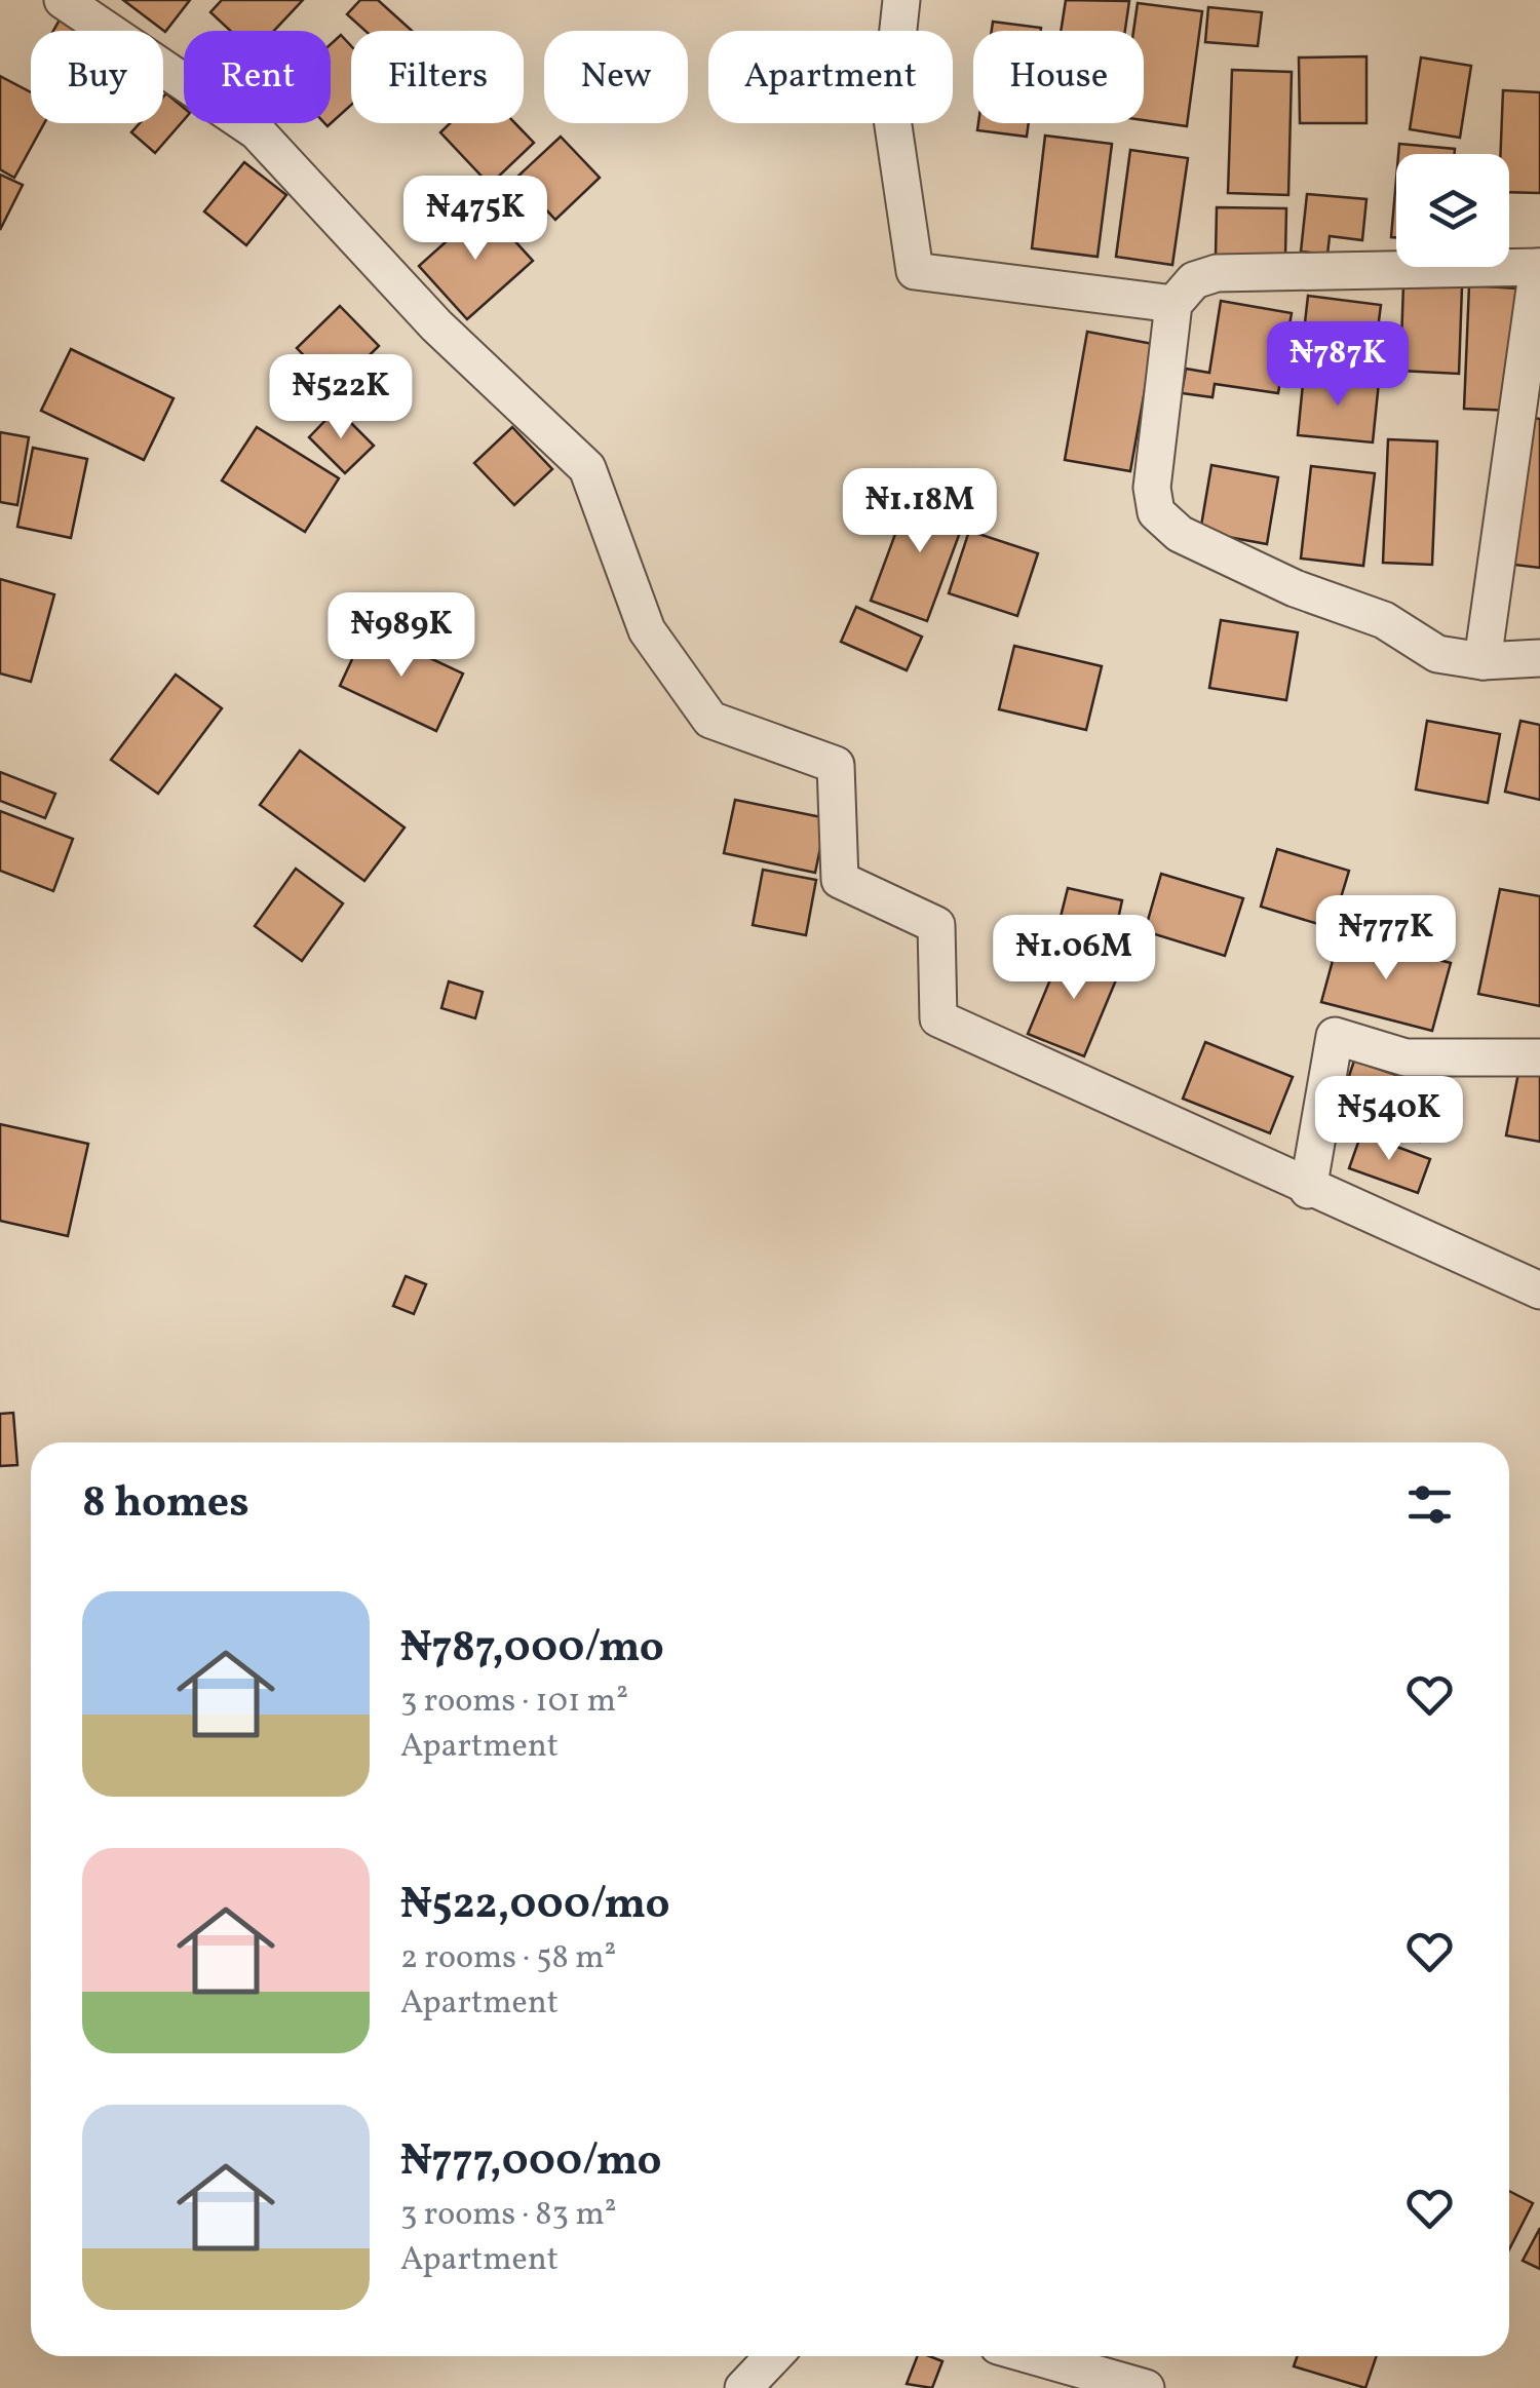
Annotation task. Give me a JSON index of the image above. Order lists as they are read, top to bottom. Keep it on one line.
{"page":{"chip":["Buy","Rent","Filters","New","Apartment","House"],"price":["₦475K","₦787K","₦522K","₦1.18M","₦989K","₦777K","₦1.06M","₦540K"],"heading":"8 homes","list":[{"name":"₦787,000/mo","note":"3 rooms · 101 m² · Apartment"},{"name":"₦522,000/mo","note":"2 rooms · 58 m² · Apartment"},{"name":"₦777,000/mo","note":"3 rooms · 83 m² · Apartment"}]}}
